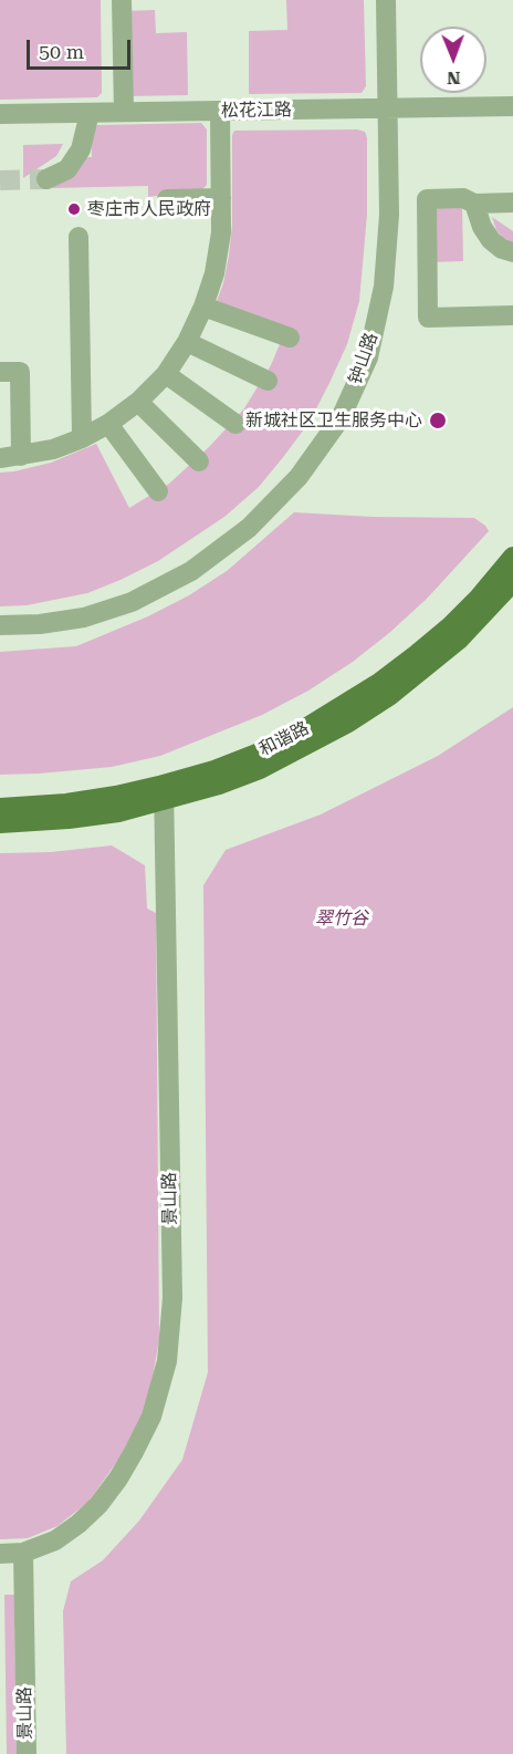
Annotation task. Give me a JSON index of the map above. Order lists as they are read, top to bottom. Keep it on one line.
{"streets":{"main road":["和谐路"],"street":["松花江路","钟山路","景山路"]},"crossings":[["松花江路","钟山路"],["和谐路","景山路"]],"parks":["翠竹谷"],"places":["枣庄市人民政府","新城社区卫生服务中心"],"scale_bar":"50 m","north":"bottom"}
